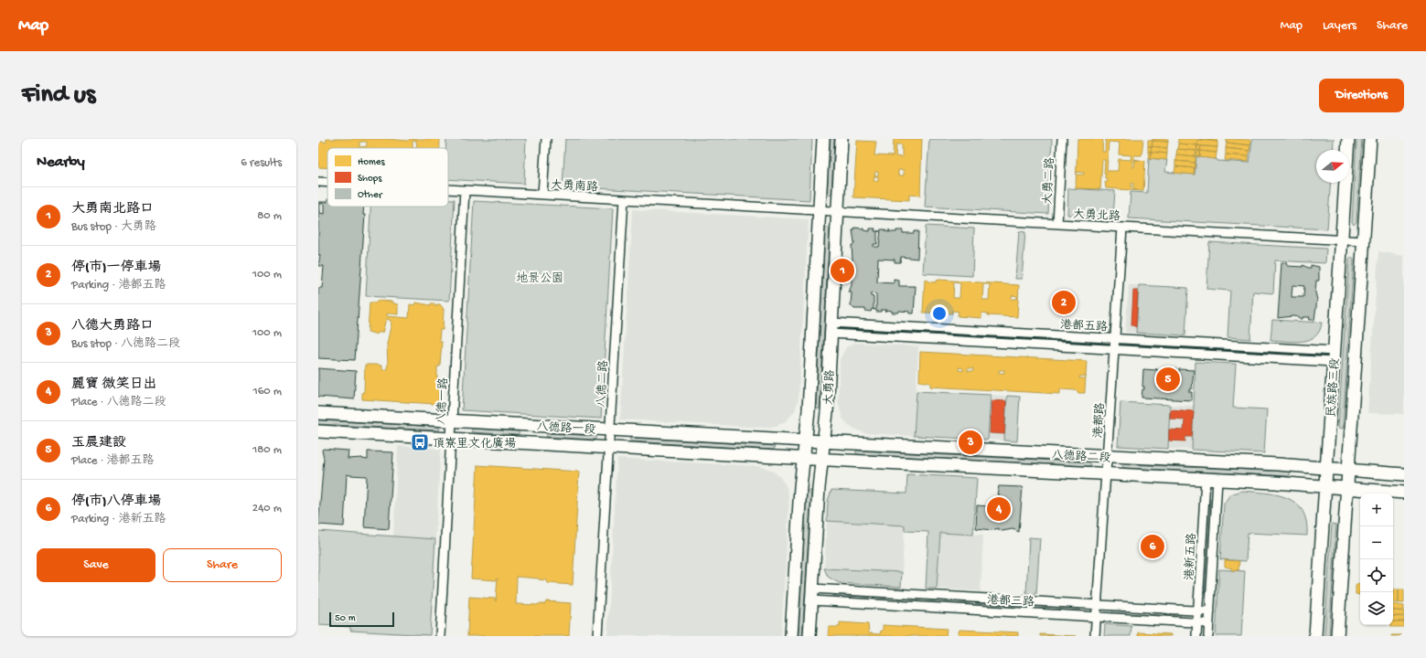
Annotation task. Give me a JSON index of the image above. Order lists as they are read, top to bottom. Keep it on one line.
{"streets":{"street":["大勇二路","大勇南路","大勇北路","港都五路","八德二路","大勇路","民族路三段","八德一路","港都路","八德路一段","八德路二段","港新五路","港都三路"]},"crossings":[["大勇二路","大勇北路"],["大勇南路","大勇北路"],["大勇南路","八德二路"],["大勇南路","大勇路"],["大勇南路","八德一路"],["大勇北路","大勇路"],["大勇北路","民族路三段"],["大勇北路","港都路"],["港都五路","大勇路"],["港都五路","民族路三段"],["港都五路","港都路"],["八德二路","八德路一段"],["大勇路","八德路一段"],["大勇路","八德路二段"],["大勇路","港都三路"],["民族路三段","八德路二段"],["八德一路","八德路一段"],["港都路","八德路二段"],["港都路","港都三路"],["八德路一段","八德路二段"],["八德路二段","港新五路"],["港新五路","港都三路"]],"parks":["地景公園"],"places":{"bus stop":["頂寮里文化廣場"]},"legend":["Homes","Shops","Other"],"scale_bar":"50 m","north":"right","page":{"header":"Map","nav":["Map","Layers","Share"],"buttons":["Directions",["Save","Share"]],"title":"Find us","heading":["Nearby","6 results"],"list":[{"mark":"1","name":"大勇南北路口","note":"Bus stop · 大勇路","value":"80 m"},{"mark":"2","name":"停(市)一停車場","note":"Parking · 港都五路","value":"100 m"},{"mark":"3","name":"八德大勇路口","note":"Bus stop · 八德路二段","value":"100 m"},{"mark":"4","name":"麗寶 微笑日出","note":"Place · 八德路二段","value":"160 m"},{"mark":"5","name":"玉晨建設","note":"Place · 港都五路","value":"180 m"},{"mark":"6","name":"停(市)八停車場","note":"Parking · 港新五路","value":"240 m"}],"pins":["1","2","5","3","4","6"],"map_buttons":["+","−"],"scale":"50 m"}}
